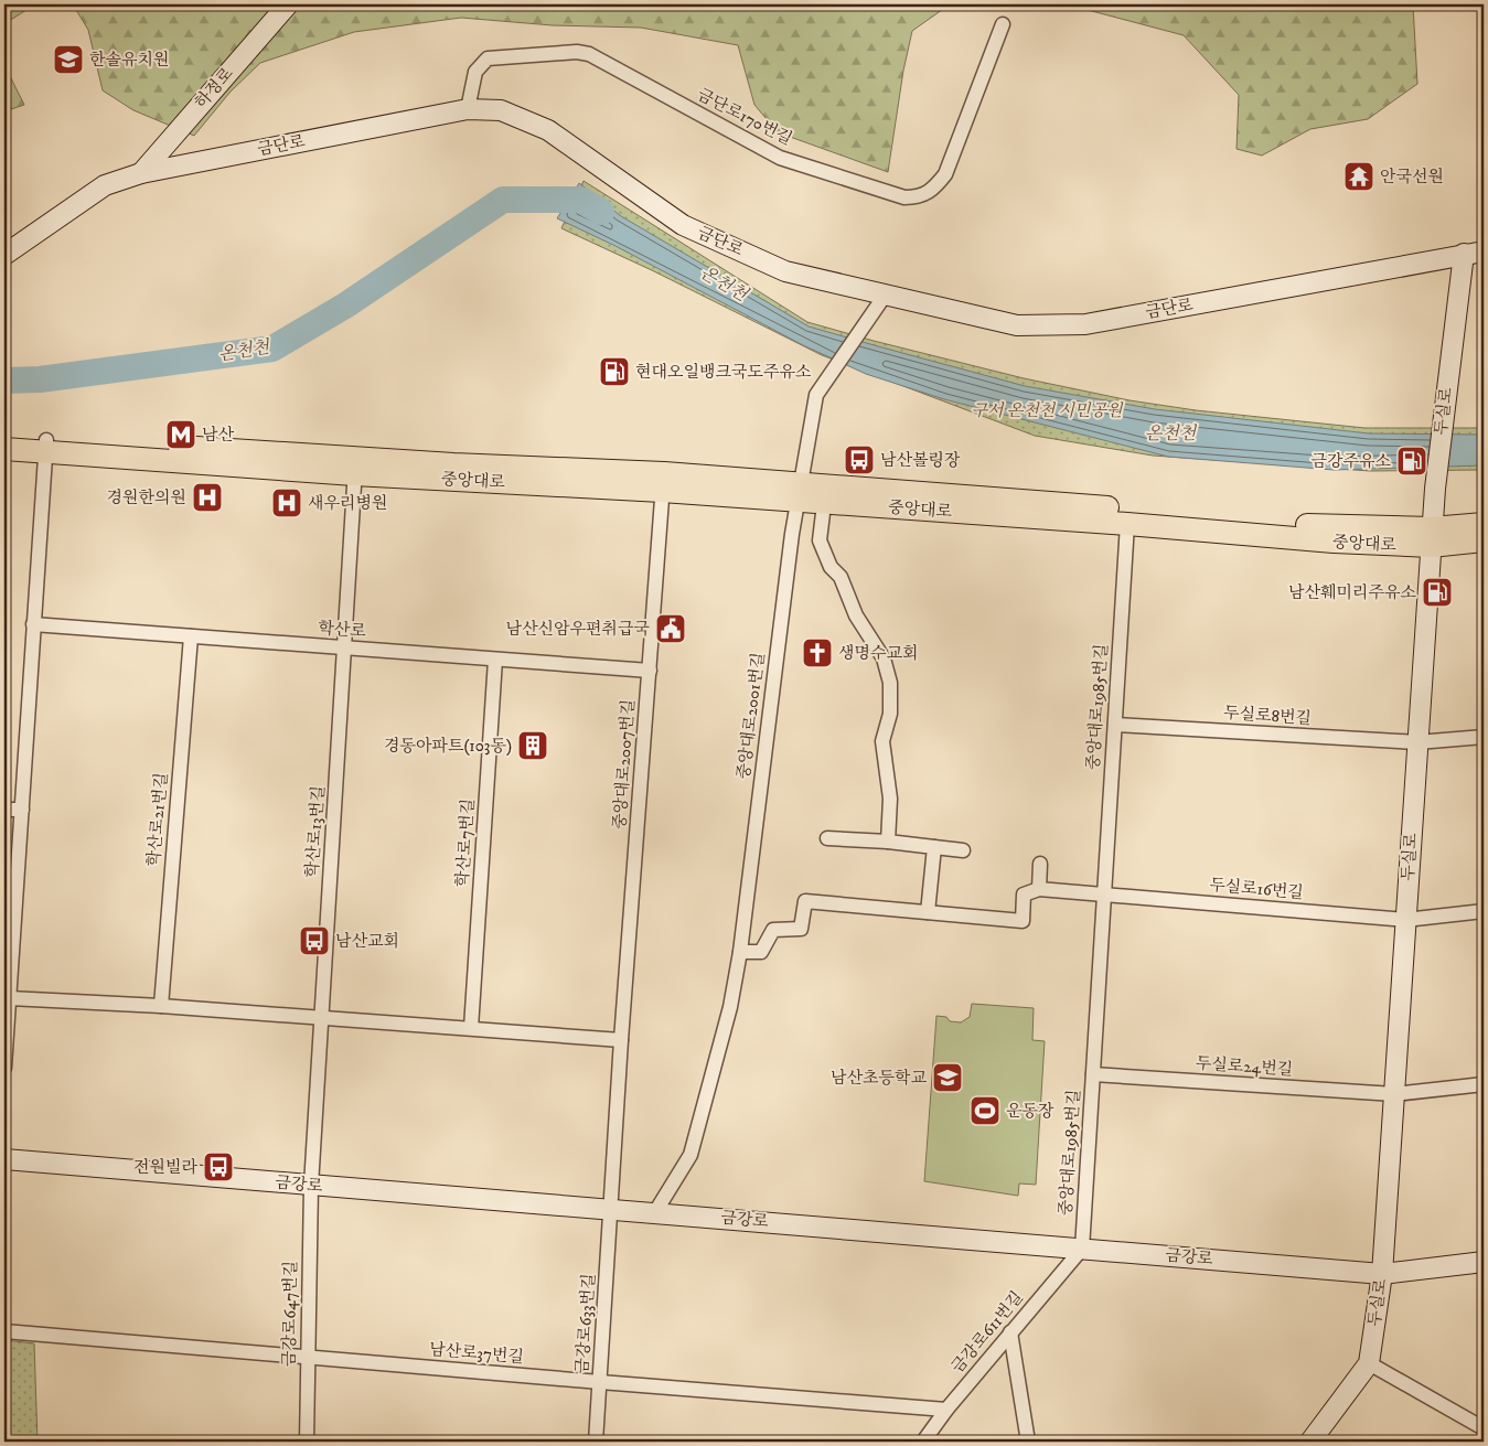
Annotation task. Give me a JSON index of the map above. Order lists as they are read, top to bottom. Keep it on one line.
{"streets":{"main road":["중앙대로"],"street":["하정로","금단로170번길","금단로","두실로","학산로","중앙대로1985번길","중앙대로2001번길","두실로8번길","중앙대로2007번길","학산로21번길","학산로13번길","학산로7번길","두실로16번길","두실로24번길","금강로","금강로647번길","금강로633번길","금강로611번길","남산로37번길"]},"crossings":[["하정로","금단로"],["금단로170번길","금단로"],["금단로","두실로"],["두실로","중앙대로"],["두실로","두실로8번길"],["두실로","두실로16번길"],["두실로","두실로24번길"],["두실로","금강로"],["중앙대로","중앙대로1985번길"],["중앙대로","중앙대로2001번길"],["중앙대로","중앙대로2007번길"],["학산로","중앙대로2007번길"],["학산로","학산로21번길"],["학산로","학산로13번길"],["학산로","학산로7번길"],["중앙대로1985번길","두실로8번길"],["중앙대로1985번길","두실로16번길"],["중앙대로1985번길","두실로24번길"],["중앙대로1985번길","금강로"],["중앙대로1985번길","금강로611번길"],["중앙대로2001번길","금강로"],["중앙대로2007번길","금강로"],["중앙대로2007번길","금강로633번길"],["학산로13번길","금강로"],["학산로13번길","금강로647번길"],["금강로","금강로647번길"],["금강로","금강로633번길"],["금강로","금강로611번길"],["금강로647번길","남산로37번길"],["금강로633번길","남산로37번길"],["금강로611번길","남산로37번길"]],"water":["온천천"],"parks":["구서 온천천 시민공원"],"places":{"school or university":["한솔유치원","남산초등학교"],"temple":["안국선원"],"fuel station":["현대오일뱅크국도주유소","금강주유소","남산훼미리주유소"],"metro station":["남산"],"bus stop":["남산볼링장","남산교회","전원빌라"],"hospital":["경원한의원","새우리병원"],"public building":["남산신암우편취급국"],"church":["생명수교회"],"building":["경동아파트(103동)"],"sports":["운동장"]}}
